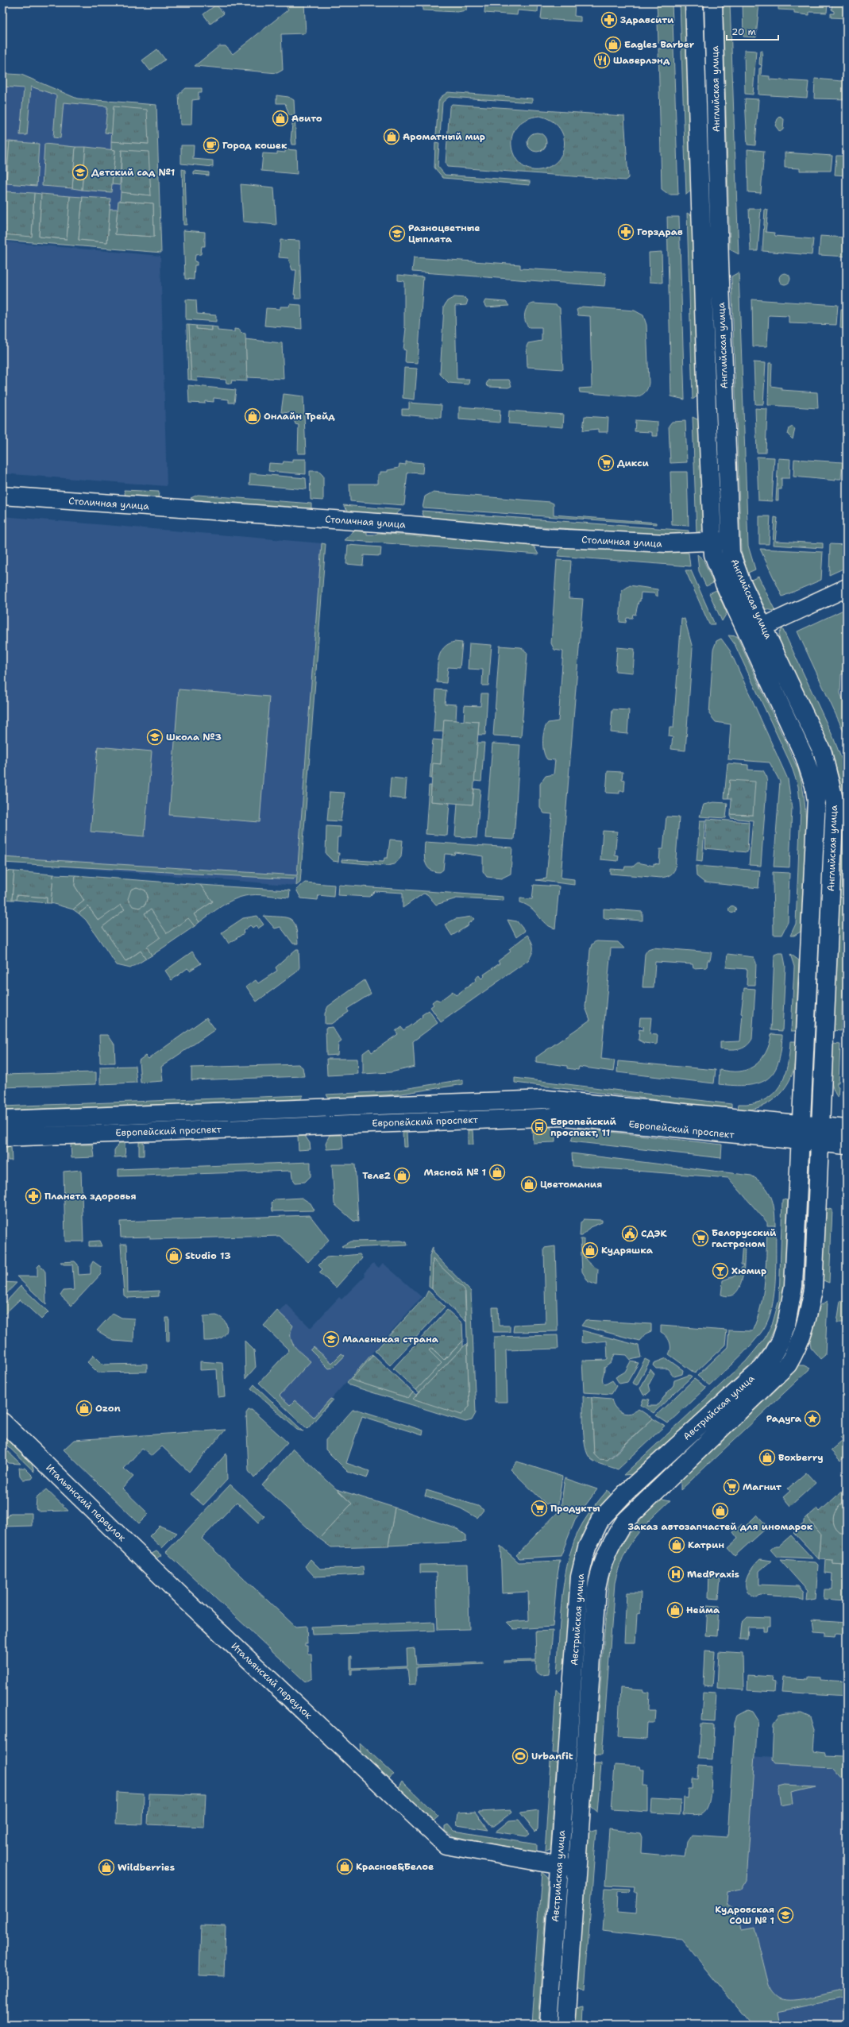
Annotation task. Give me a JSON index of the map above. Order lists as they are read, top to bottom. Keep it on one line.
{"streets":{"street":["Английская улица","Столичная улица","Европейский проспект","Австрийская улица","Итальянский переулок"]},"crossings":[["Английская улица","Столичная улица"],["Английская улица","Европейский проспект"],["Английская улица","Австрийская улица"],["Европейский проспект","Австрийская улица"],["Австрийская улица","Итальянский переулок"]],"places":{"pharmacy":["Здравсити","Горздрав","Планета здоровья"],"shop":["Eagles Barber","Авито","Ароматный мир","Онлайн Трейд","Мясной № 1","Теле2","Цветомания","Кудряшка","Studio 13","Ozon","Boxberry","Заказ автозапчастей для иномарок","Катрин","Нейма","Красное&Белое","Wildberries"],"restaurant":["Шаверлэнд"],"cafe":["Город кошек"],"school or university":["Детский сад №1","Разноцветные Цыплята","Школа №3","Маленькая страна","Кудровская СОШ № 1"],"supermarket":["Дикси","Белорусский гастроном","Магнит","Продукты"],"bus stop":["Европейский проспект, 11"],"public building":["СДЭК"],"bar":["Хюмир"],"place":["Радуга"],"hospital":["MedPraxis"],"sports":["Urbanfit"]},"scale_bar":"20 m"}
